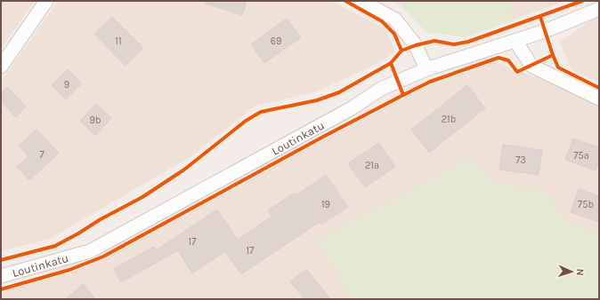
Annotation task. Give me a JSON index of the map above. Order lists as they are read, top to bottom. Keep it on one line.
{"streets":{"street":["Loutinkatu"]},"house_numbers":["11","69","9","21b","9b","7","75a","73","21a","19","75b","17","17"],"north":"right"}
